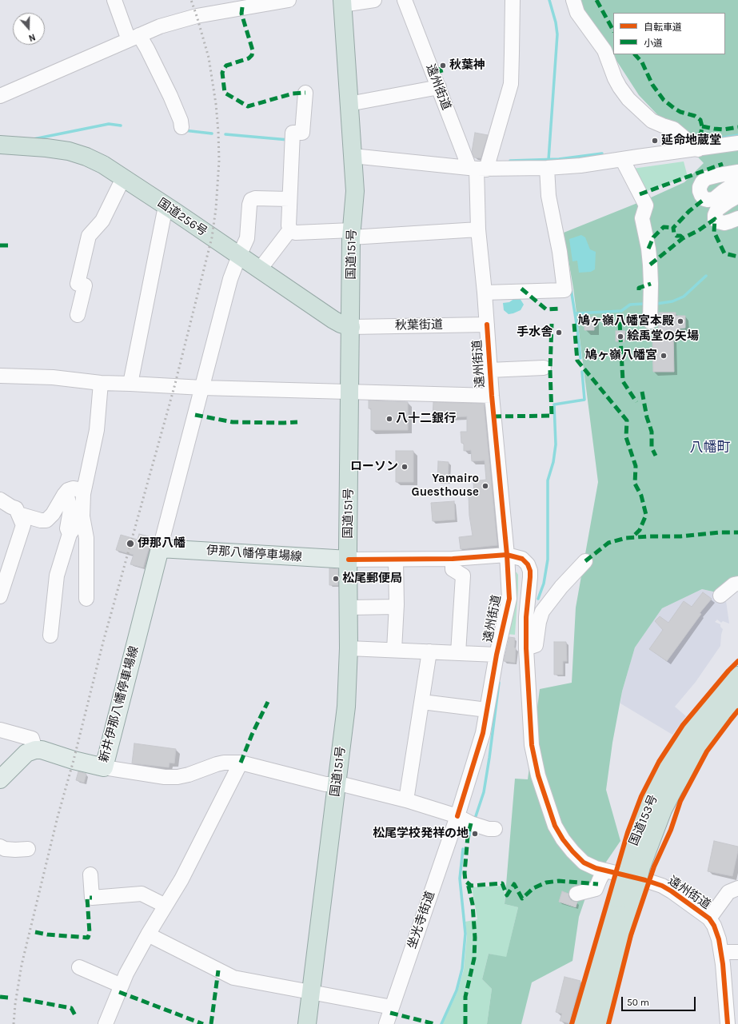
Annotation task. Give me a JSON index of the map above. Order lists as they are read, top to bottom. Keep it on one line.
{"streets":{"highway":["国道256号","国道151号","国道153号"],"main road":["伊那八幡停車場線","新井伊那八幡停車場線"],"street":["遠州街道","秋葉街道","坐光寺街道"]},"crossings":[["遠州街道","国道151号"],["遠州街道","秋葉街道"],["遠州街道","伊那八幡停車場線"],["遠州街道","坐光寺街道"],["国道256号","国道151号"],["国道256号","秋葉街道"],["国道151号","秋葉街道"],["国道151号","伊那八幡停車場線"],["伊那八幡停車場線","新井伊那八幡停車場線"]],"districts":["八幡町"],"places":["秋葉神","延命地蔵堂","鳩ヶ嶺八幡宮本殿","手水舎","絵禹堂の矢場","鳩ヶ嶺八幡宮","八十二銀行","ローソン","Yamairo Guesthouse","伊那八幡","松尾郵便局","松尾学校発祥の地"],"legend":["自転車道","小道"],"scale_bar":"50 m","north":"bottom"}
